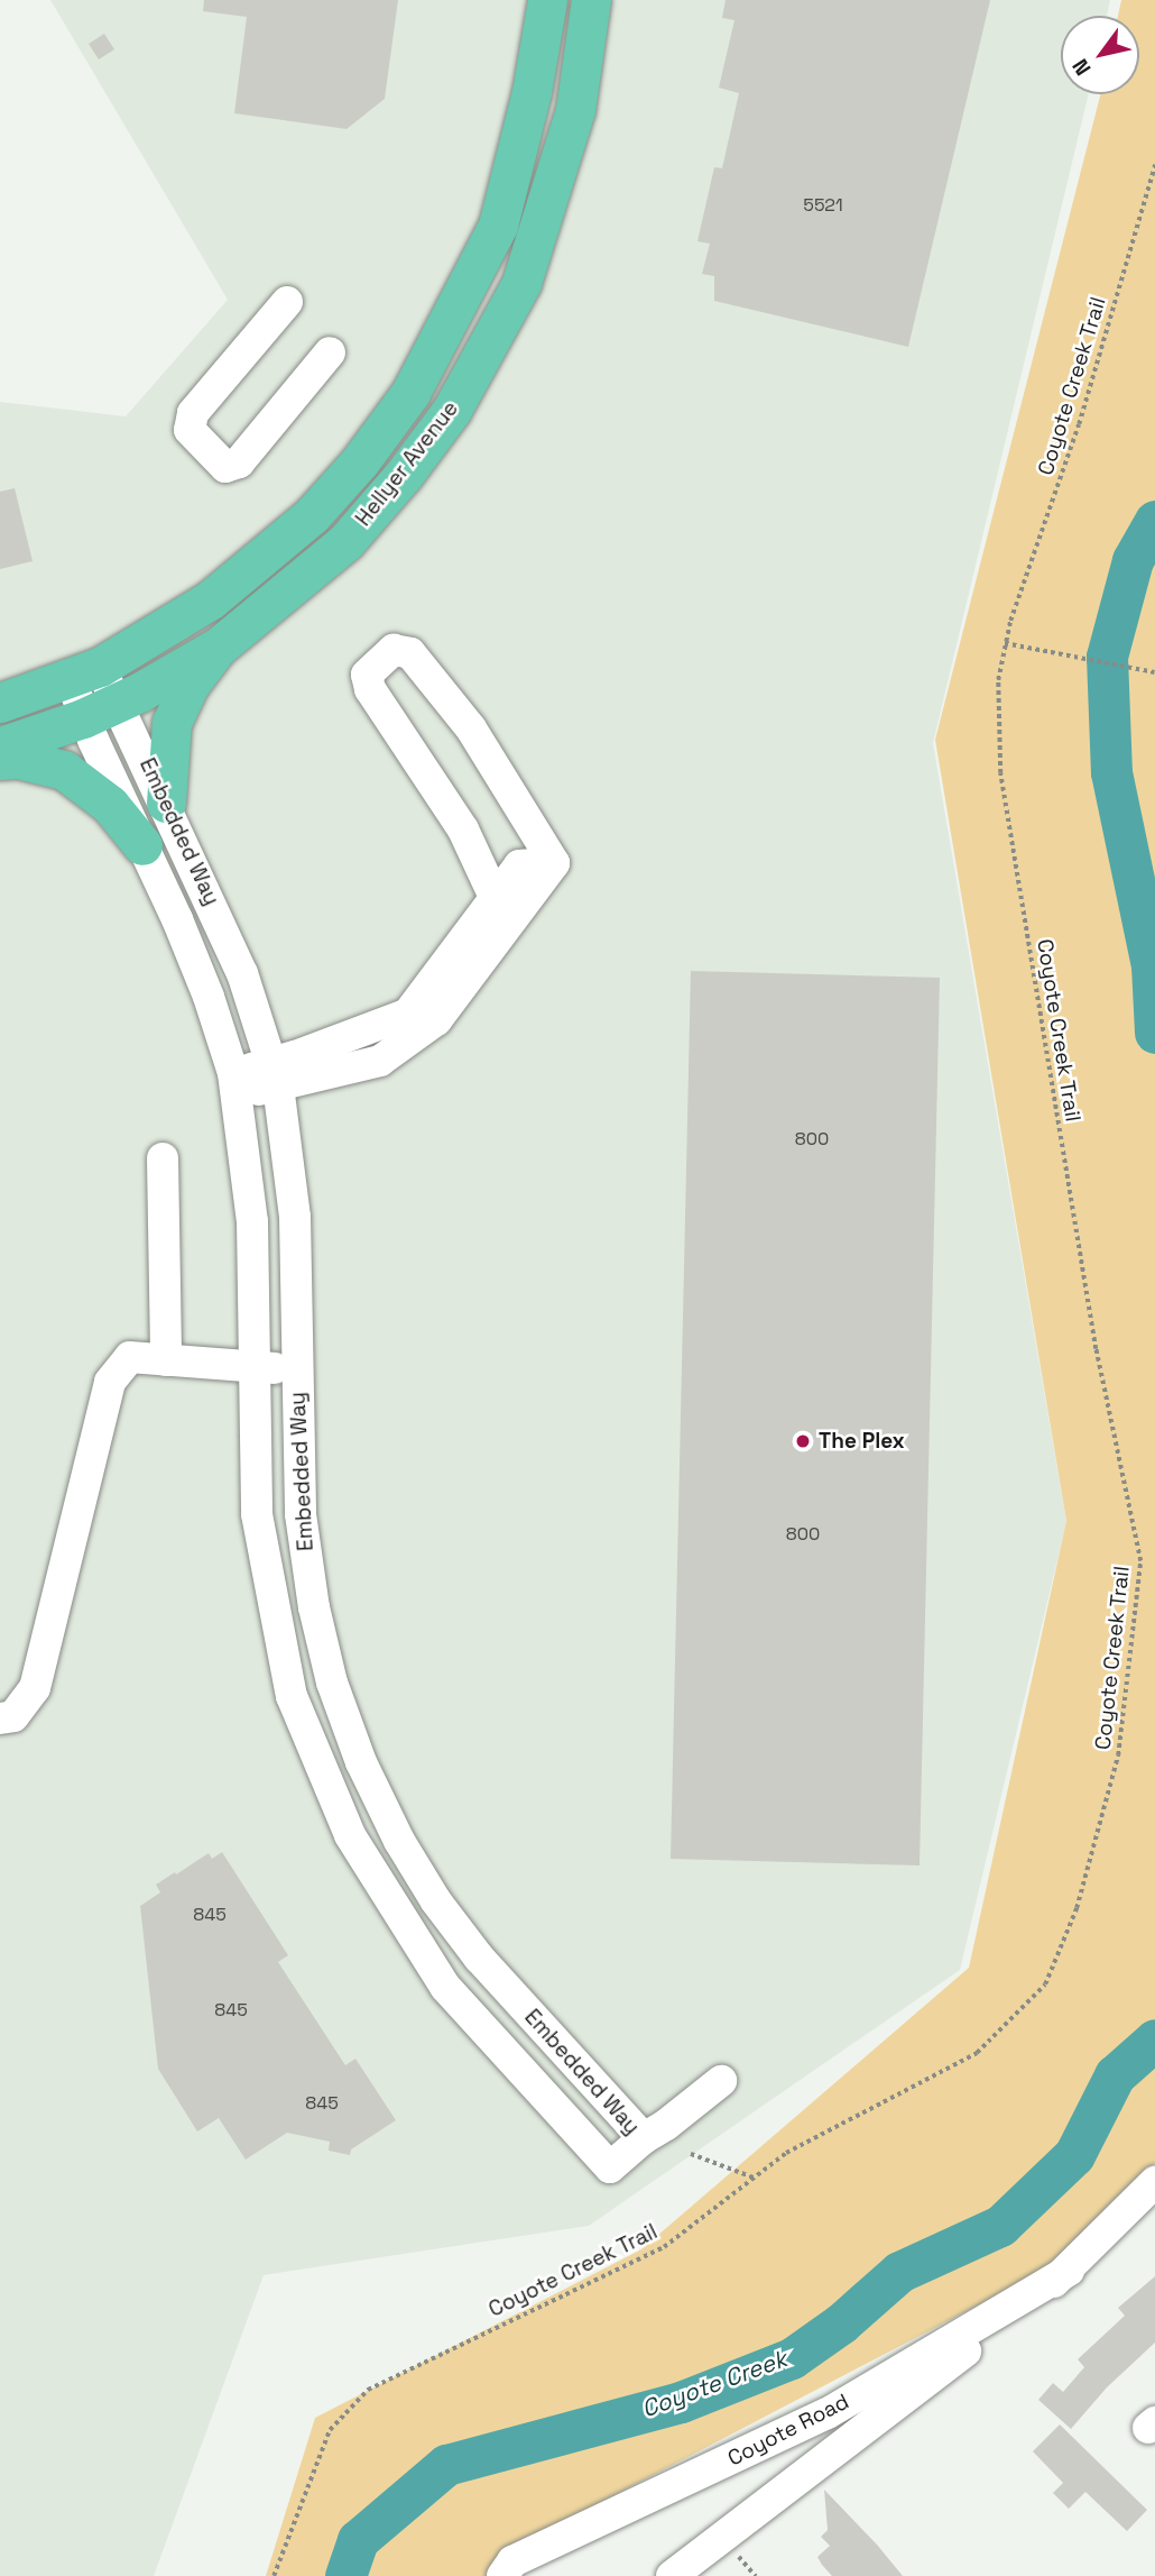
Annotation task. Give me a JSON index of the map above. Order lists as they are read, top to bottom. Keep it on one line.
{"streets":{"main road":["Hellyer Avenue"],"street":["Embedded Way","Coyote Road"],"path":["Coyote Creek Trail"]},"crossings":[["Hellyer Avenue","Embedded Way"]],"water":["Coyote Creek"],"places":["The Plex"],"house_numbers":["5521","800","800","845","845","845"],"north":"bottom left"}
